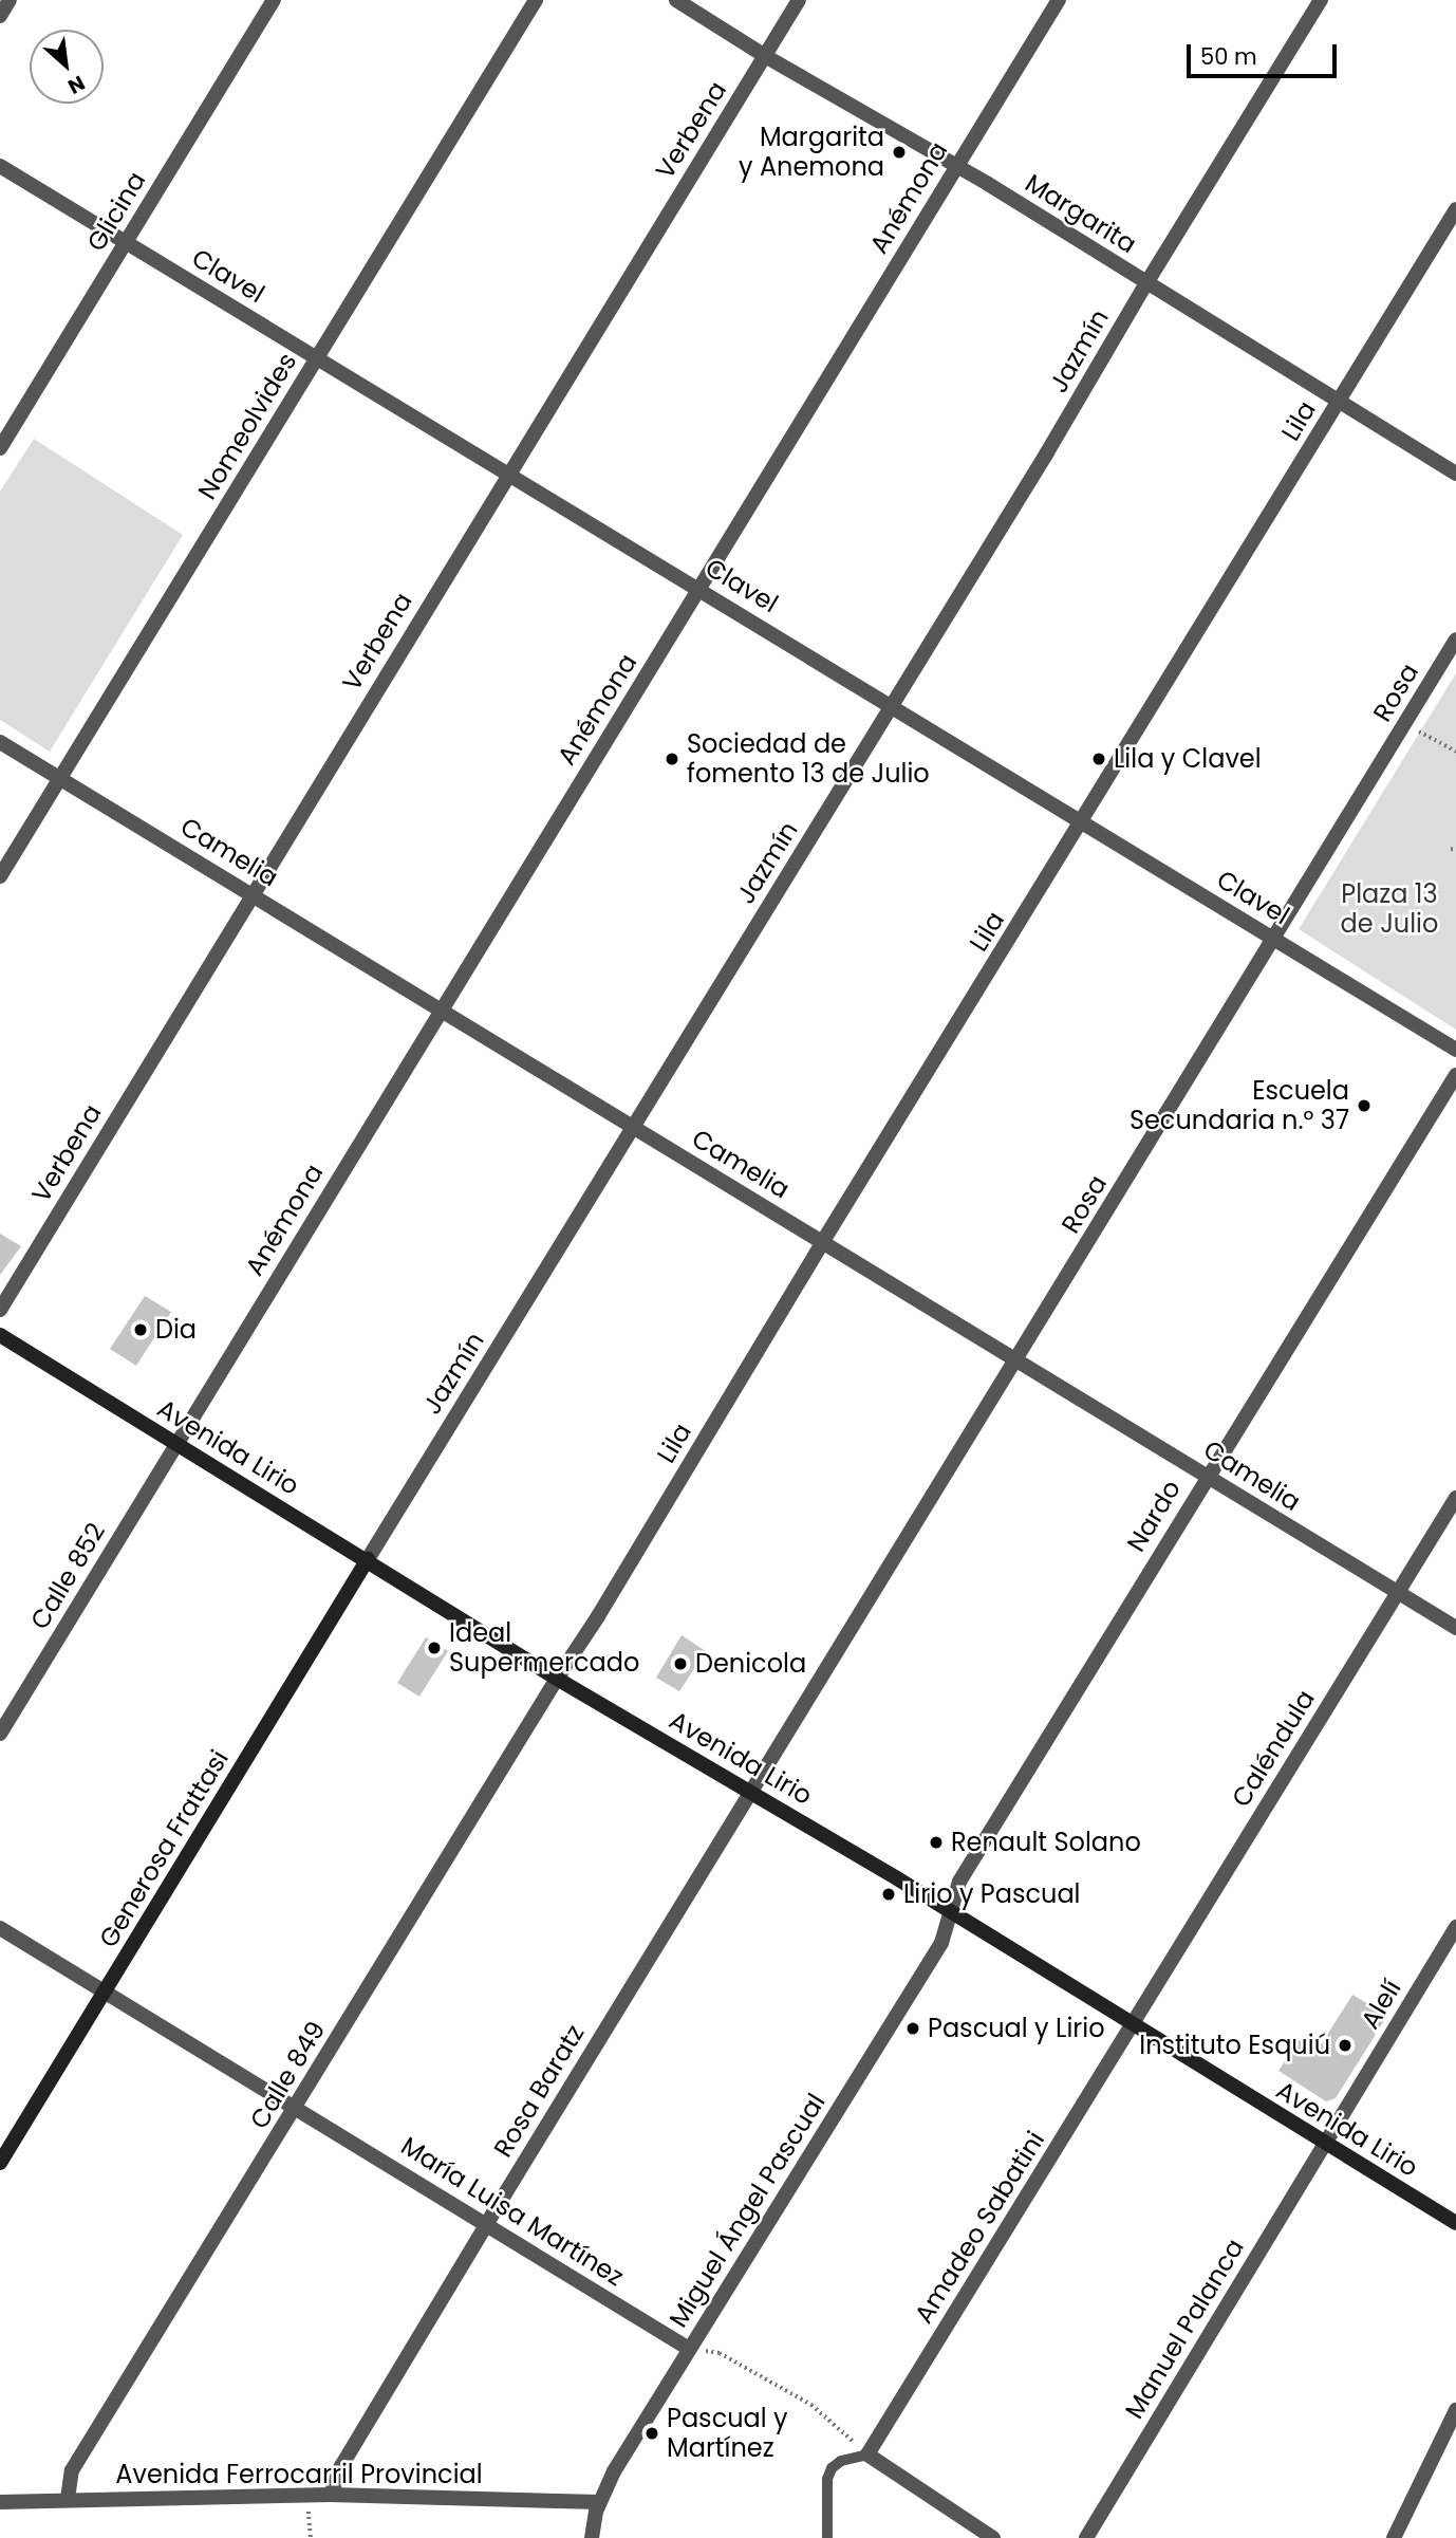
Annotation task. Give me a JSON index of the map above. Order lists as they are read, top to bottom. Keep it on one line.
{"streets":{"main road":["Avenida Lirio","Generosa Frattasi"],"street":["Verbena","Anémona","Glicina","Margarita","Clavel","Jazmín","Lila","Nomeolvides","Rosa","Camelia","Nardo","Calle 852","Caléndula","Alelí","Calle 849","Rosa Baratz","Miguel Ángel Pascual","María Luisa Martínez","Amadeo Sabatini","Manuel Palanca","Avenida Ferrocarril Provincial"]},"crossings":[["Verbena","Margarita"],["Verbena","Clavel"],["Verbena","Camelia"],["Anémona","Margarita"],["Anémona","Clavel"],["Anémona","Camelia"],["Anémona","Avenida Lirio"],["Anémona","Calle 852"],["Glicina","Clavel"],["Margarita","Jazmín"],["Margarita","Lila"],["Clavel","Jazmín"],["Clavel","Lila"],["Clavel","Nomeolvides"],["Clavel","Rosa"],["Jazmín","Camelia"],["Jazmín","Avenida Lirio"],["Jazmín","Generosa Frattasi"],["Lila","Camelia"],["Lila","Avenida Lirio"],["Lila","Calle 849"],["Nomeolvides","Camelia"],["Rosa","Camelia"],["Rosa","Avenida Lirio"],["Rosa","Rosa Baratz"],["Camelia","Nardo"],["Camelia","Caléndula"],["Avenida Lirio","Nardo"],["Avenida Lirio","Calle 852"],["Avenida Lirio","Caléndula"],["Avenida Lirio","Generosa Frattasi"],["Avenida Lirio","Alelí"],["Avenida Lirio","Calle 849"],["Avenida Lirio","Rosa Baratz"],["Avenida Lirio","Miguel Ángel Pascual"],["Avenida Lirio","Amadeo Sabatini"],["Avenida Lirio","Manuel Palanca"],["Nardo","Miguel Ángel Pascual"],["Caléndula","Amadeo Sabatini"],["Generosa Frattasi","María Luisa Martínez"],["Alelí","Manuel Palanca"],["Calle 849","María Luisa Martínez"],["Calle 849","Avenida Ferrocarril Provincial"],["Rosa Baratz","María Luisa Martínez"],["Rosa Baratz","Avenida Ferrocarril Provincial"],["Miguel Ángel Pascual","María Luisa Martínez"],["Miguel Ángel Pascual","Avenida Ferrocarril Provincial"]],"parks":["Plaza 13 de Julio"],"places":["Margarita y Anemona","Sociedad de fomento 13 de Julio","Lila y Clavel","Escuela Secundaria n.° 37","Dia","Ideal Supermercado","Denicola","Renault Solano","Lirio y Pascual","Pascual y Lirio","Instituto Esquiú","Pascual y Martínez"],"scale_bar":"50 m","north":"bottom right"}
